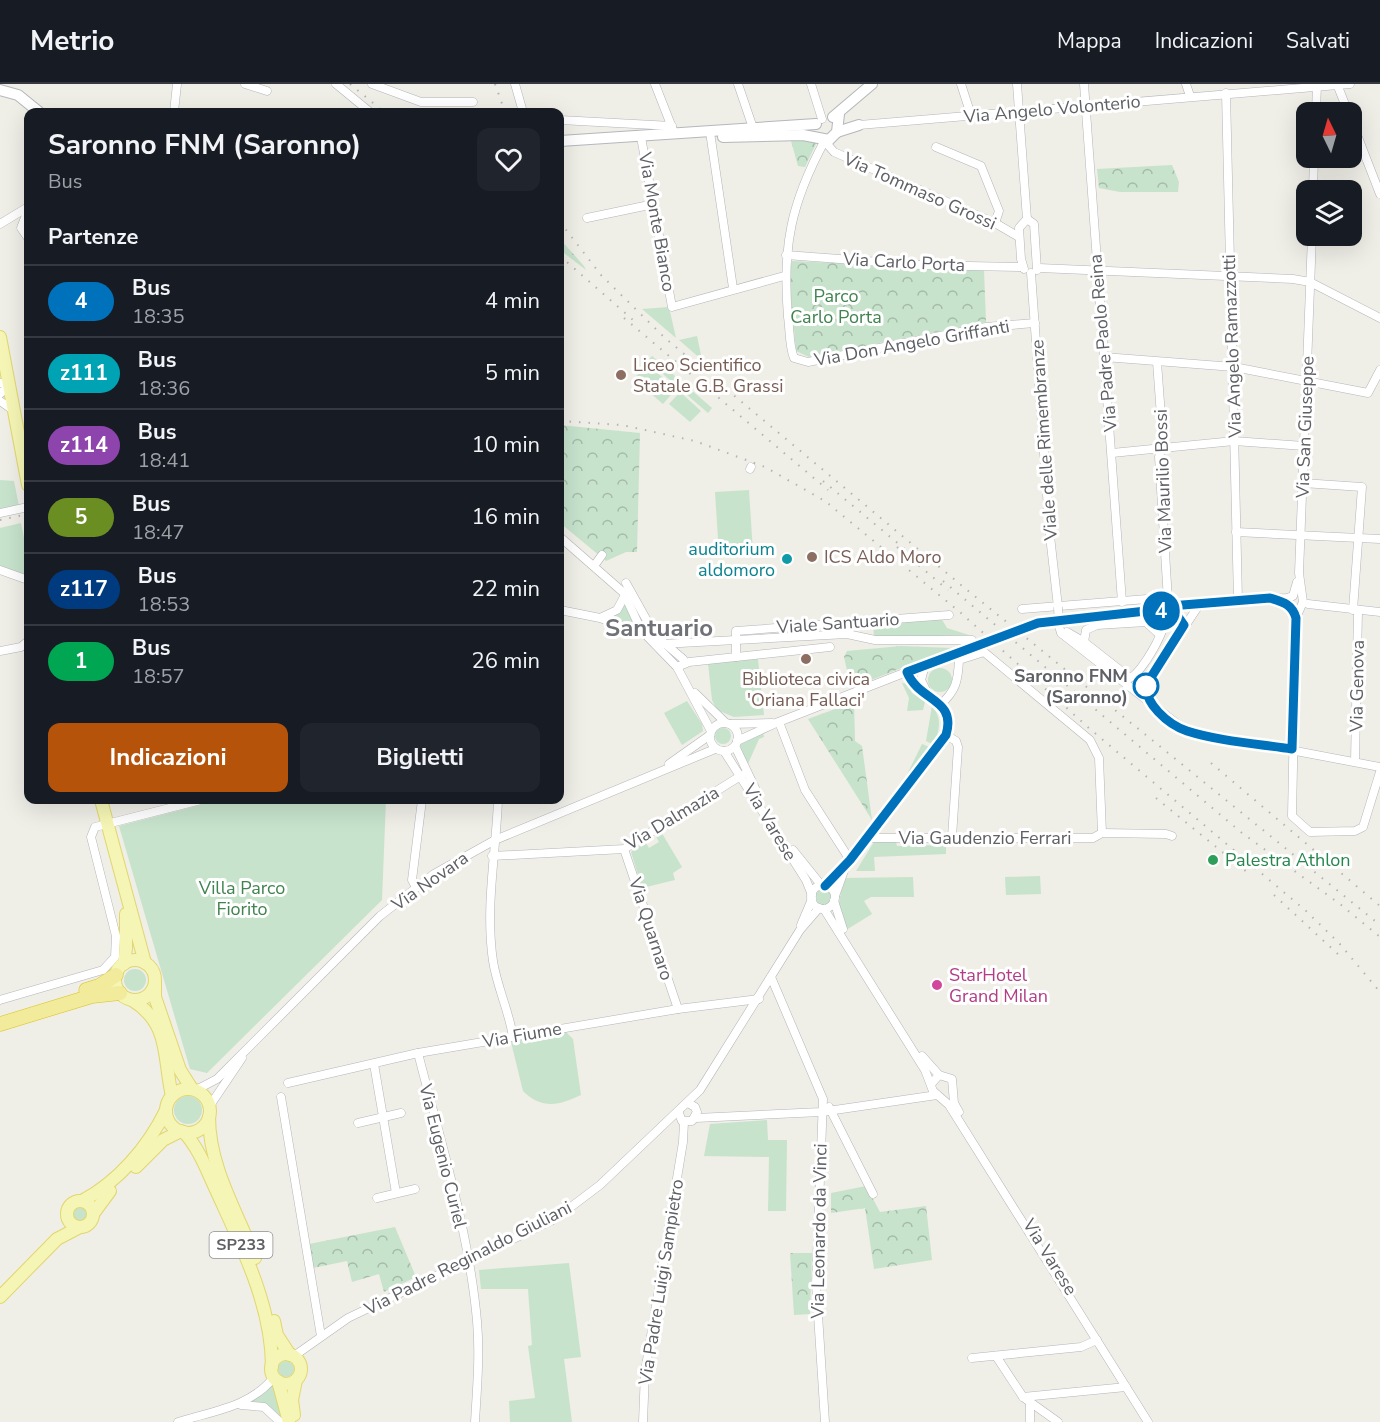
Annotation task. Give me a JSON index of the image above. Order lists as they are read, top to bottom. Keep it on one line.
{"streets":{"main road":["SP233"],"street":["Via Angelo Volonterio","Via Tommaso Grossi","Via Monte Bianco","Via Carlo Porta","Via Don Angelo Griffanti","Via Padre Paolo Reina","Via Angelo Ramazzotti","Via San Giuseppe","Viale delle Rimembranze","Via Maurilio Bossi","Viale Santuario","Via Genova","Via Dalmazia","Via Varese","Via Gaudenzio Ferrari","Via Novara","Via Quarnaro","Via Fiume","Via Eugenio Curiel","Via Leonardo da Vinci","Via Padre Reginaldo Giuliani","Via Padre Luigi Sampietro"]},"crossings":[["Via Angelo Volonterio","Via Tommaso Grossi"],["Via Angelo Volonterio","Via Monte Bianco"],["Via Angelo Volonterio","Via Padre Paolo Reina"],["Via Angelo Volonterio","Via Angelo Ramazzotti"],["Via Don Angelo Griffanti","Viale delle Rimembranze"],["Via San Giuseppe","Via Genova"],["Via Dalmazia","Via Varese"],["Via Dalmazia","Via Quarnaro"],["Via Varese","Via Novara"],["Via Varese","Via Padre Reginaldo Giuliani"],["Via Novara","SP233"],["Via Quarnaro","Via Fiume"],["Via Fiume","Via Eugenio Curiel"],["Via Fiume","Via Padre Reginaldo Giuliani"],["Via Eugenio Curiel","Via Padre Reginaldo Giuliani"],["SP233","Via Padre Reginaldo Giuliani"],["Via Padre Reginaldo Giuliani","Via Padre Luigi Sampietro"]],"districts":["Santuario"],"parks":["Parco Carlo Porta","Villa Parco Fiorito"],"places":["Liceo Scientifico Statale G.B. Grassi","ICS Aldo Moro","auditorium aldomoro","Biblioteca civica 'Oriana Fallaci'","Saronno FNM (Saronno)","Palestra Athlon","StarHotel Grand Milan"],"lines":["bus line 4"],"north":"top","page":{"header":"Metrio","nav":["Mappa","Indicazioni","Salvati"],"on_map":"4","heading":[["Saronno FNM (Saronno)","Bus"],"Partenze"],"list":[{"mark":"4","name":"Bus","note":"18:35","value":"4 min"},{"mark":"z111","name":"Bus","note":"18:36","value":"5 min"},{"mark":"z114","name":"Bus","note":"18:41","value":"10 min"},{"mark":"5","name":"Bus","note":"18:47","value":"16 min"},{"mark":"z117","name":"Bus","note":"18:53","value":"22 min"},{"mark":"1","name":"Bus","note":"18:57","value":"26 min"}],"buttons":["Indicazioni","Biglietti"]}}
